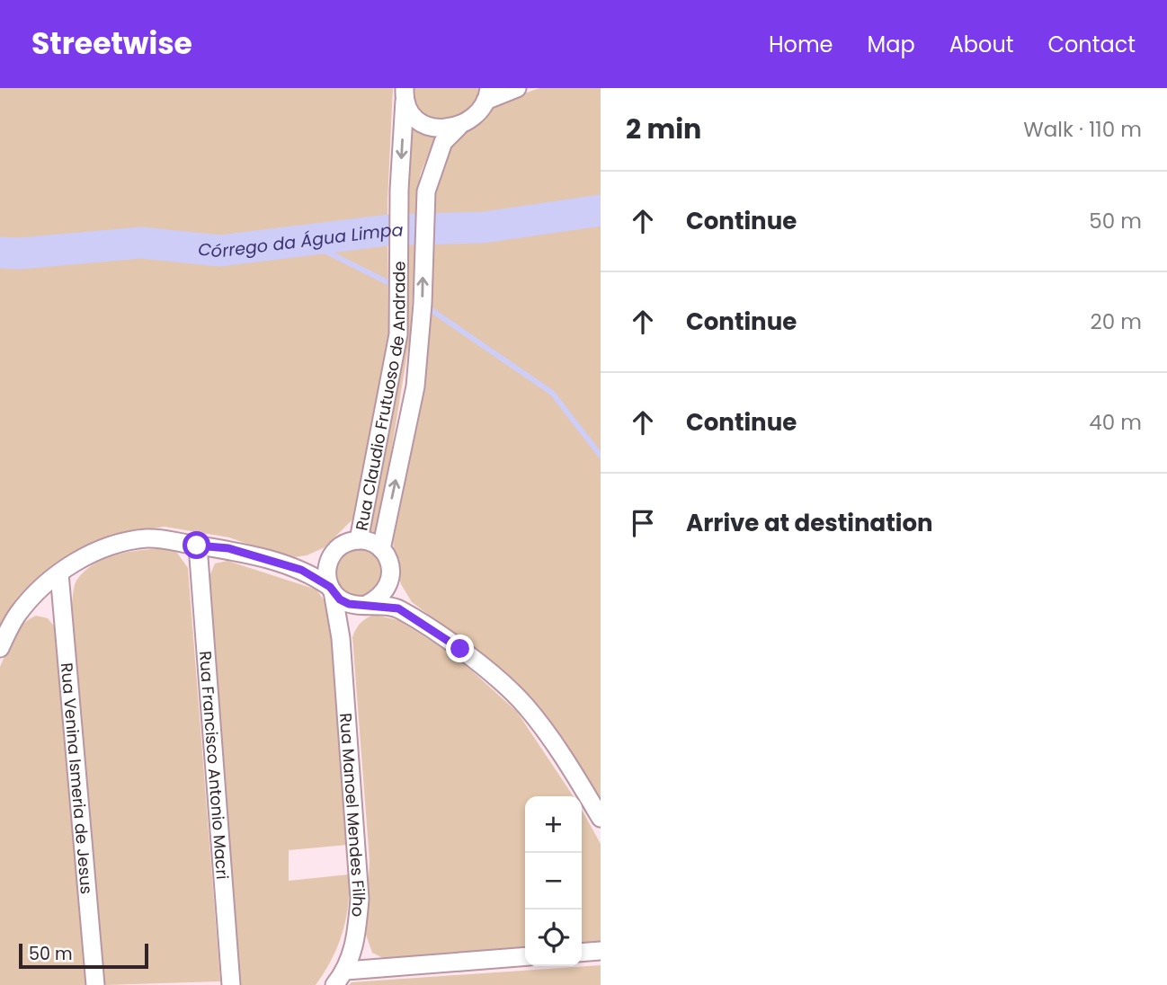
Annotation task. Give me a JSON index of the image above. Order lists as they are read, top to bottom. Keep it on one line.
{"streets":{"street":["Rua Claudio Frutuoso de Andrade","Rua Francisco Antonio Macri","Rua Venina Ismeria de Jesus","Rua Manoel Mendes Filho"]},"crossings":[["Rua Claudio Frutuoso de Andrade","Rua Manoel Mendes Filho"]],"water":["Córrego da Água Limpa"],"scale_bar":"50 m","page":{"header":"Streetwise","nav":["Home","Map","About","Contact"],"heading":["2 min","Walk · 110 m"],"list":[["Continue","50 m"],["Continue","20 m"],["Continue","40 m"],"Arrive at destination"],"map_buttons":["+","−"],"scale":"50 m"}}
